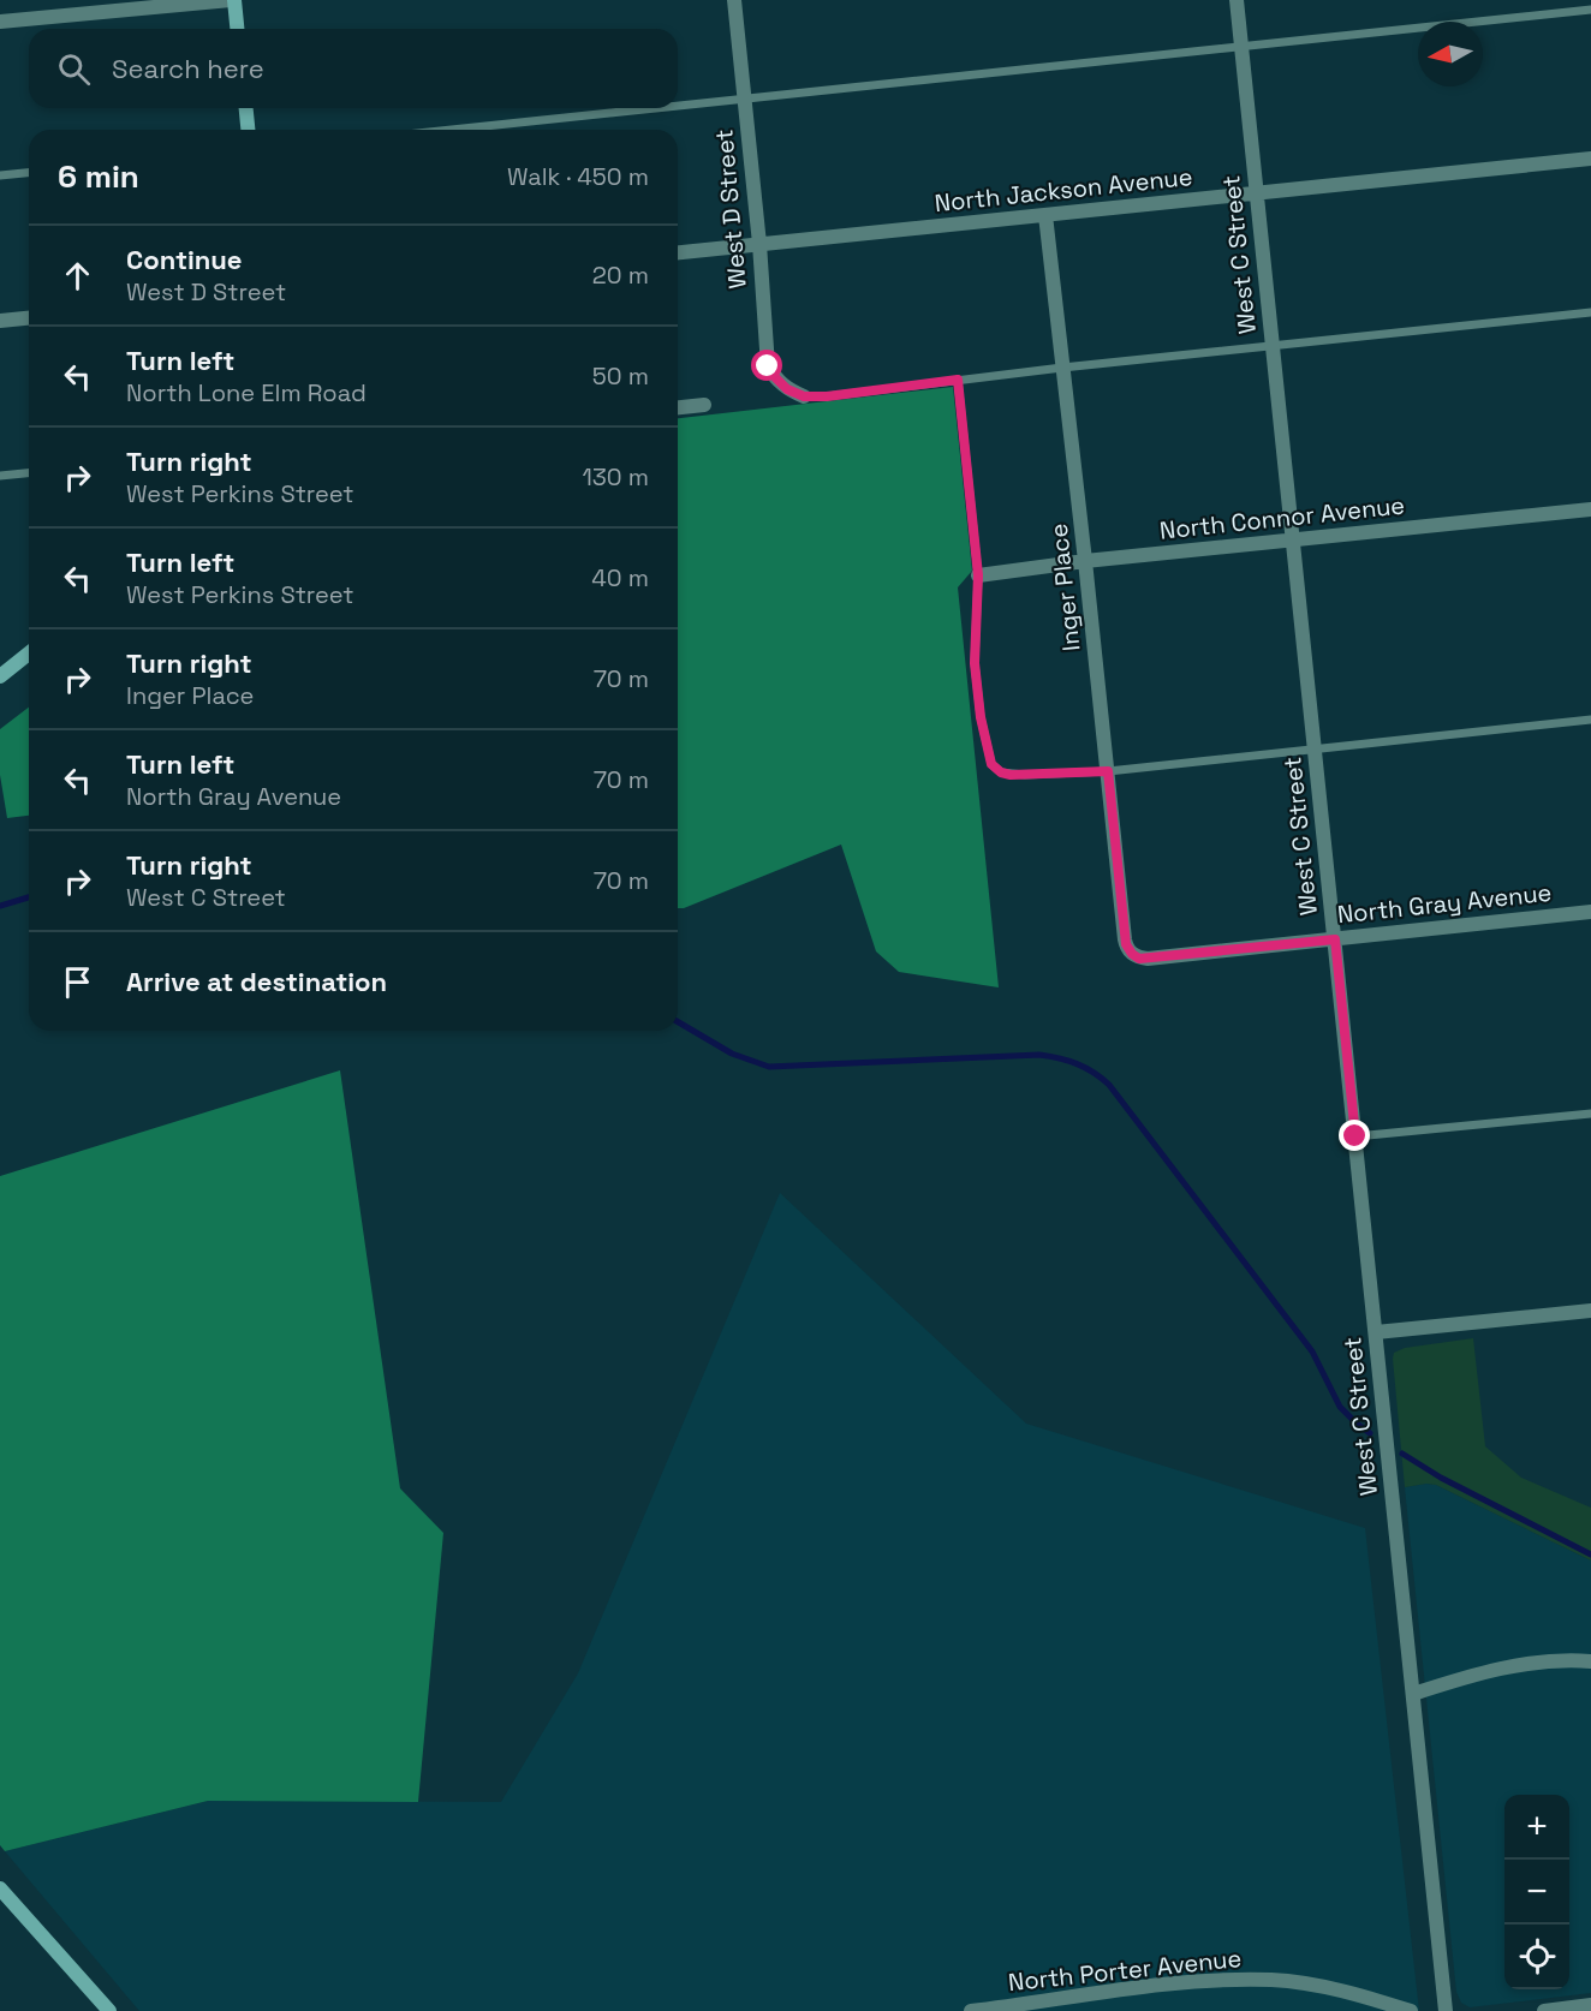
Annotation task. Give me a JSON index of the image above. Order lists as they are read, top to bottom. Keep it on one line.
{"streets":{"street":["North Jackson Avenue","West D Street","West C Street","North Connor Avenue","Inger Place","North Gray Avenue","North Porter Avenue"]},"crossings":[["North Jackson Avenue","West D Street"],["North Jackson Avenue","West C Street"],["North Jackson Avenue","Inger Place"],["West C Street","North Connor Avenue"],["West C Street","North Gray Avenue"],["North Connor Avenue","Inger Place"],["Inger Place","North Gray Avenue"]],"north":"left","page":{"search":"Search here","heading":["6 min","Walk · 450 m"],"list":[["Continue","West D Street","20 m"],["Turn left","North Lone Elm Road","50 m"],["Turn right","West Perkins Street","130 m"],["Turn left","West Perkins Street","40 m"],["Turn right","Inger Place","70 m"],["Turn left","North Gray Avenue","70 m"],["Turn right","West C Street","70 m"],"Arrive at destination"],"map_buttons":["+","−"]}}
